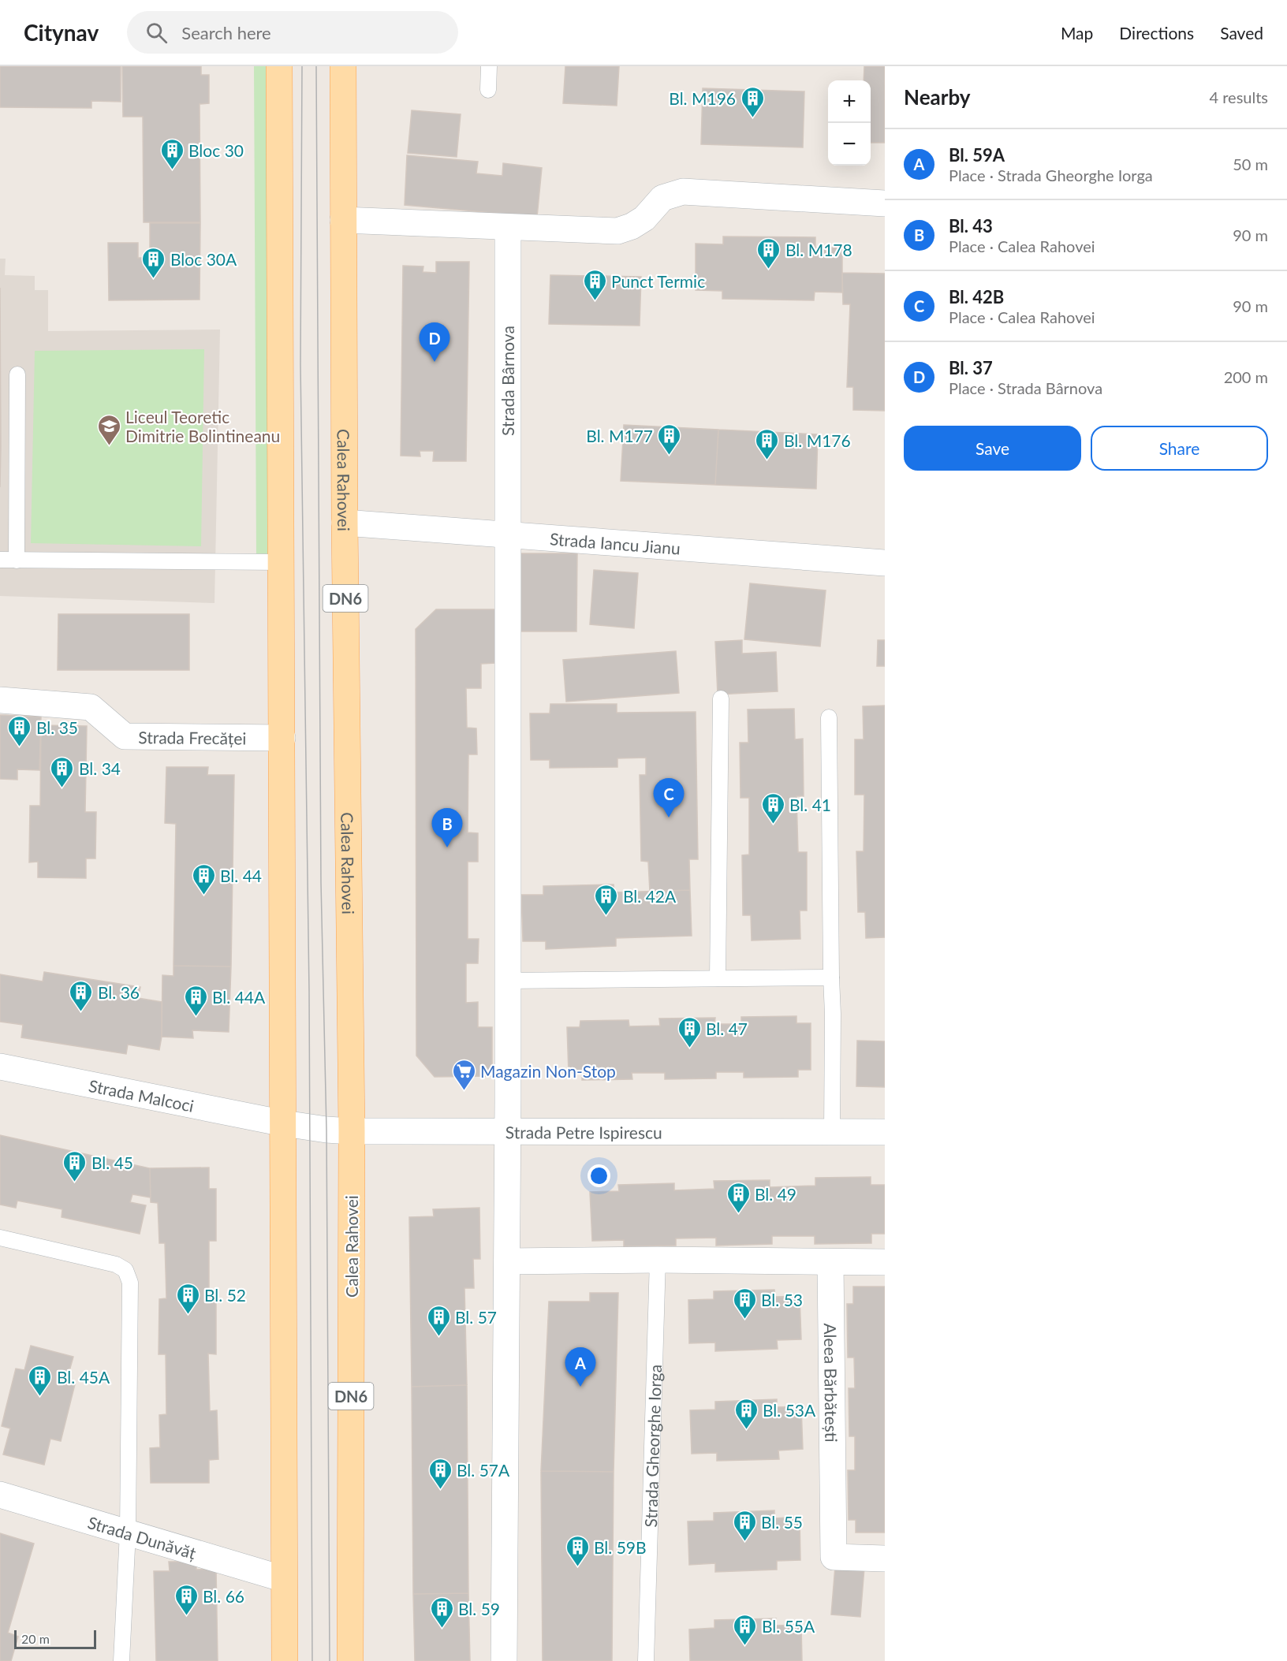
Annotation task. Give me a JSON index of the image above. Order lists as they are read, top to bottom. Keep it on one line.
{"streets":{"main road":["Calea Rahovei","DN6"],"street":["Strada Bârnova","Strada Iancu Jianu","Strada Frecăței","Strada Malcoci","Strada Petre Ispirescu","Aleea Bărbătești","Strada Dunăvăț"],"lane":["Strada Gheorghe Iorga"]},"crossings":[["Strada Bârnova","Strada Iancu Jianu"],["Calea Rahovei","Strada Iancu Jianu"],["Calea Rahovei","Strada Petre Ispirescu"],["Strada Malcoci","Strada Petre Ispirescu"]],"places":{"building":["Bl. M196","Bloc 30","Bl. M178","Bloc 30A","Punct Termic","Bl. M177","Bl. M176","Bl. 35","Bl. 34","Bl. 41","Bl. 44","Bl. 42A","Bl. 36","Bl. 44A","Bl. 47","Bl. 45","Bl. 49","Bl. 52","Bl. 53","Bl. 57","Bl. 45A","Bl. 53A","Bl. 57A","Bl. 55","Bl. 59B","Bl. 66","Bl. 59","Bl. 55A"],"school or university":["Liceul Teoretic Dimitrie Bolintineanu"],"supermarket":["Magazin Non-Stop"]},"scale_bar":"20 m","page":{"header":"Citynav","search":"Search here","nav":["Map","Directions","Saved"],"heading":["Nearby","4 results"],"map_buttons":["+","−"],"list":[{"mark":"A","name":"Bl. 59A","note":"Place · Strada Gheorghe Iorga","value":"50 m"},{"mark":"B","name":"Bl. 43","note":"Place · Calea Rahovei","value":"90 m"},{"mark":"C","name":"Bl. 42B","note":"Place · Calea Rahovei","value":"90 m"},{"mark":"D","name":"Bl. 37","note":"Place · Strada Bârnova","value":"200 m"}],"pins":["D","C","B","A"],"buttons":["Save","Share"],"scale":"20 m"}}
